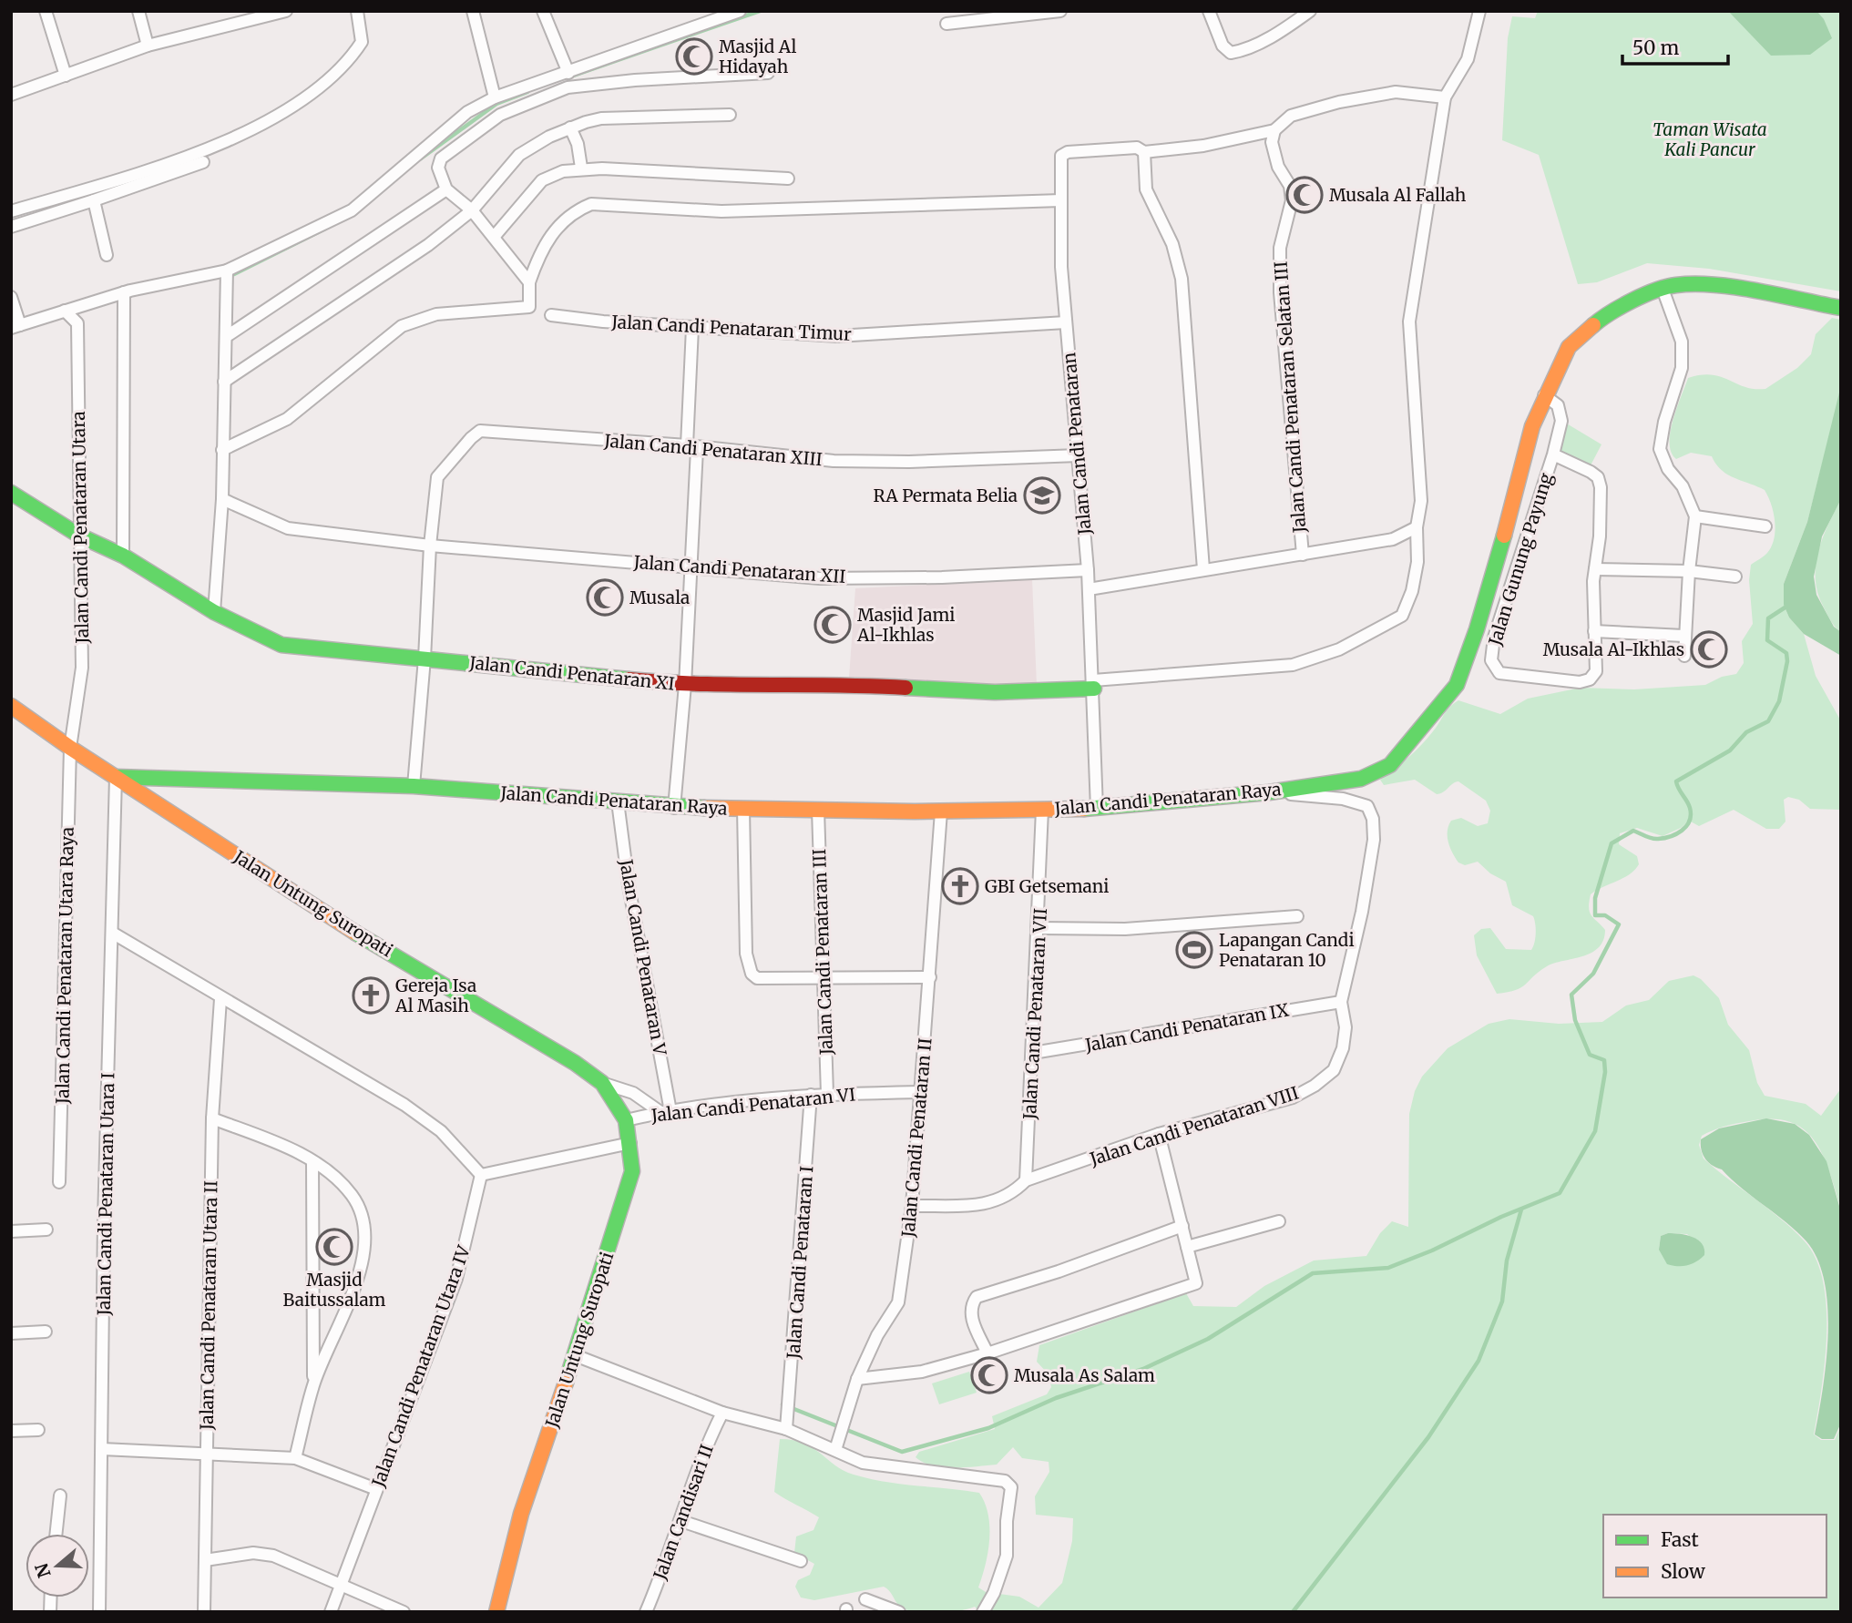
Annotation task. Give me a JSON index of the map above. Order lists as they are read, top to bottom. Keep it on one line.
{"streets":{"main road":["Jalan Candi Penataran XI","Jalan Candi Penataran Raya","Jalan Untung Suropati"],"street":["Jalan Candi Penataran Timur","Jalan Candi Penataran Selatan III","Jalan Candi Penataran","Jalan Candi Penataran XIII","Jalan Candi Penataran Utara","Jalan Gunung Payung","Jalan Candi Penataran XII","Jalan Candi Penataran III","Jalan Candi Penataran V","Jalan Candi Penataran Utara Raya","Jalan Candi Penataran VII","Jalan Candi Penataran IX","Jalan Candi Penataran VI","Jalan Candi Penataran VIII","Jalan Candi Penataran II","Jalan Candi Penataran Utara I","Jalan Candi Penataran I","Jalan Candi Penataran Utara II","Jalan Candi Penataran Utara IV","Jalan Candisari II"]},"crossings":[["Jalan Candi Penataran Timur","Jalan Candi Penataran"],["Jalan Candi Penataran","Jalan Candi Penataran XIII"],["Jalan Candi Penataran","Jalan Candi Penataran XII"],["Jalan Candi Penataran","Jalan Candi Penataran XI"],["Jalan Candi Penataran","Jalan Candi Penataran Raya"],["Jalan Candi Penataran XIII","Jalan Candi Penataran XII"],["Jalan Candi Penataran Utara","Jalan Candi Penataran XI"],["Jalan Candi Penataran Utara","Jalan Untung Suropati"],["Jalan Candi Penataran Utara","Jalan Candi Penataran Utara Raya"],["Jalan Gunung Payung","Jalan Candi Penataran Raya"],["Jalan Candi Penataran Raya","Jalan Untung Suropati"],["Jalan Candi Penataran Raya","Jalan Candi Penataran III"],["Jalan Candi Penataran Raya","Jalan Candi Penataran V"],["Jalan Candi Penataran Raya","Jalan Candi Penataran VII"],["Jalan Candi Penataran Raya","Jalan Candi Penataran VIII"],["Jalan Candi Penataran Raya","Jalan Candi Penataran II"],["Jalan Candi Penataran Raya","Jalan Candi Penataran Utara I"],["Jalan Untung Suropati","Jalan Candi Penataran Utara Raya"],["Jalan Untung Suropati","Jalan Candi Penataran VI"],["Jalan Untung Suropati","Jalan Candi Penataran Utara I"],["Jalan Candi Penataran III","Jalan Candi Penataran VI"],["Jalan Candi Penataran V","Jalan Candi Penataran VI"],["Jalan Candi Penataran VII","Jalan Candi Penataran IX"],["Jalan Candi Penataran VII","Jalan Candi Penataran VIII"],["Jalan Candi Penataran IX","Jalan Candi Penataran VIII"],["Jalan Candi Penataran VI","Jalan Candi Penataran II"],["Jalan Candi Penataran VI","Jalan Candi Penataran I"],["Jalan Candi Penataran VIII","Jalan Candi Penataran II"]],"parks":["Taman Wisata Kali Pancur"],"places":{"mosque":["Masjid Al Hidayah","Musala Al Fallah","Musala","Masjid Jami Al-Ikhlas","Musala Al-Ikhlas","Masjid Baitussalam","Musala As Salam"],"school or university":["RA Permata Belia"],"church":["GBI Getsemani","Gereja Isa Al Masih"],"sports":["Lapangan Candi Penataran 10"]},"legend":["Fast","Slow"],"scale_bar":"50 m","north":"left"}
